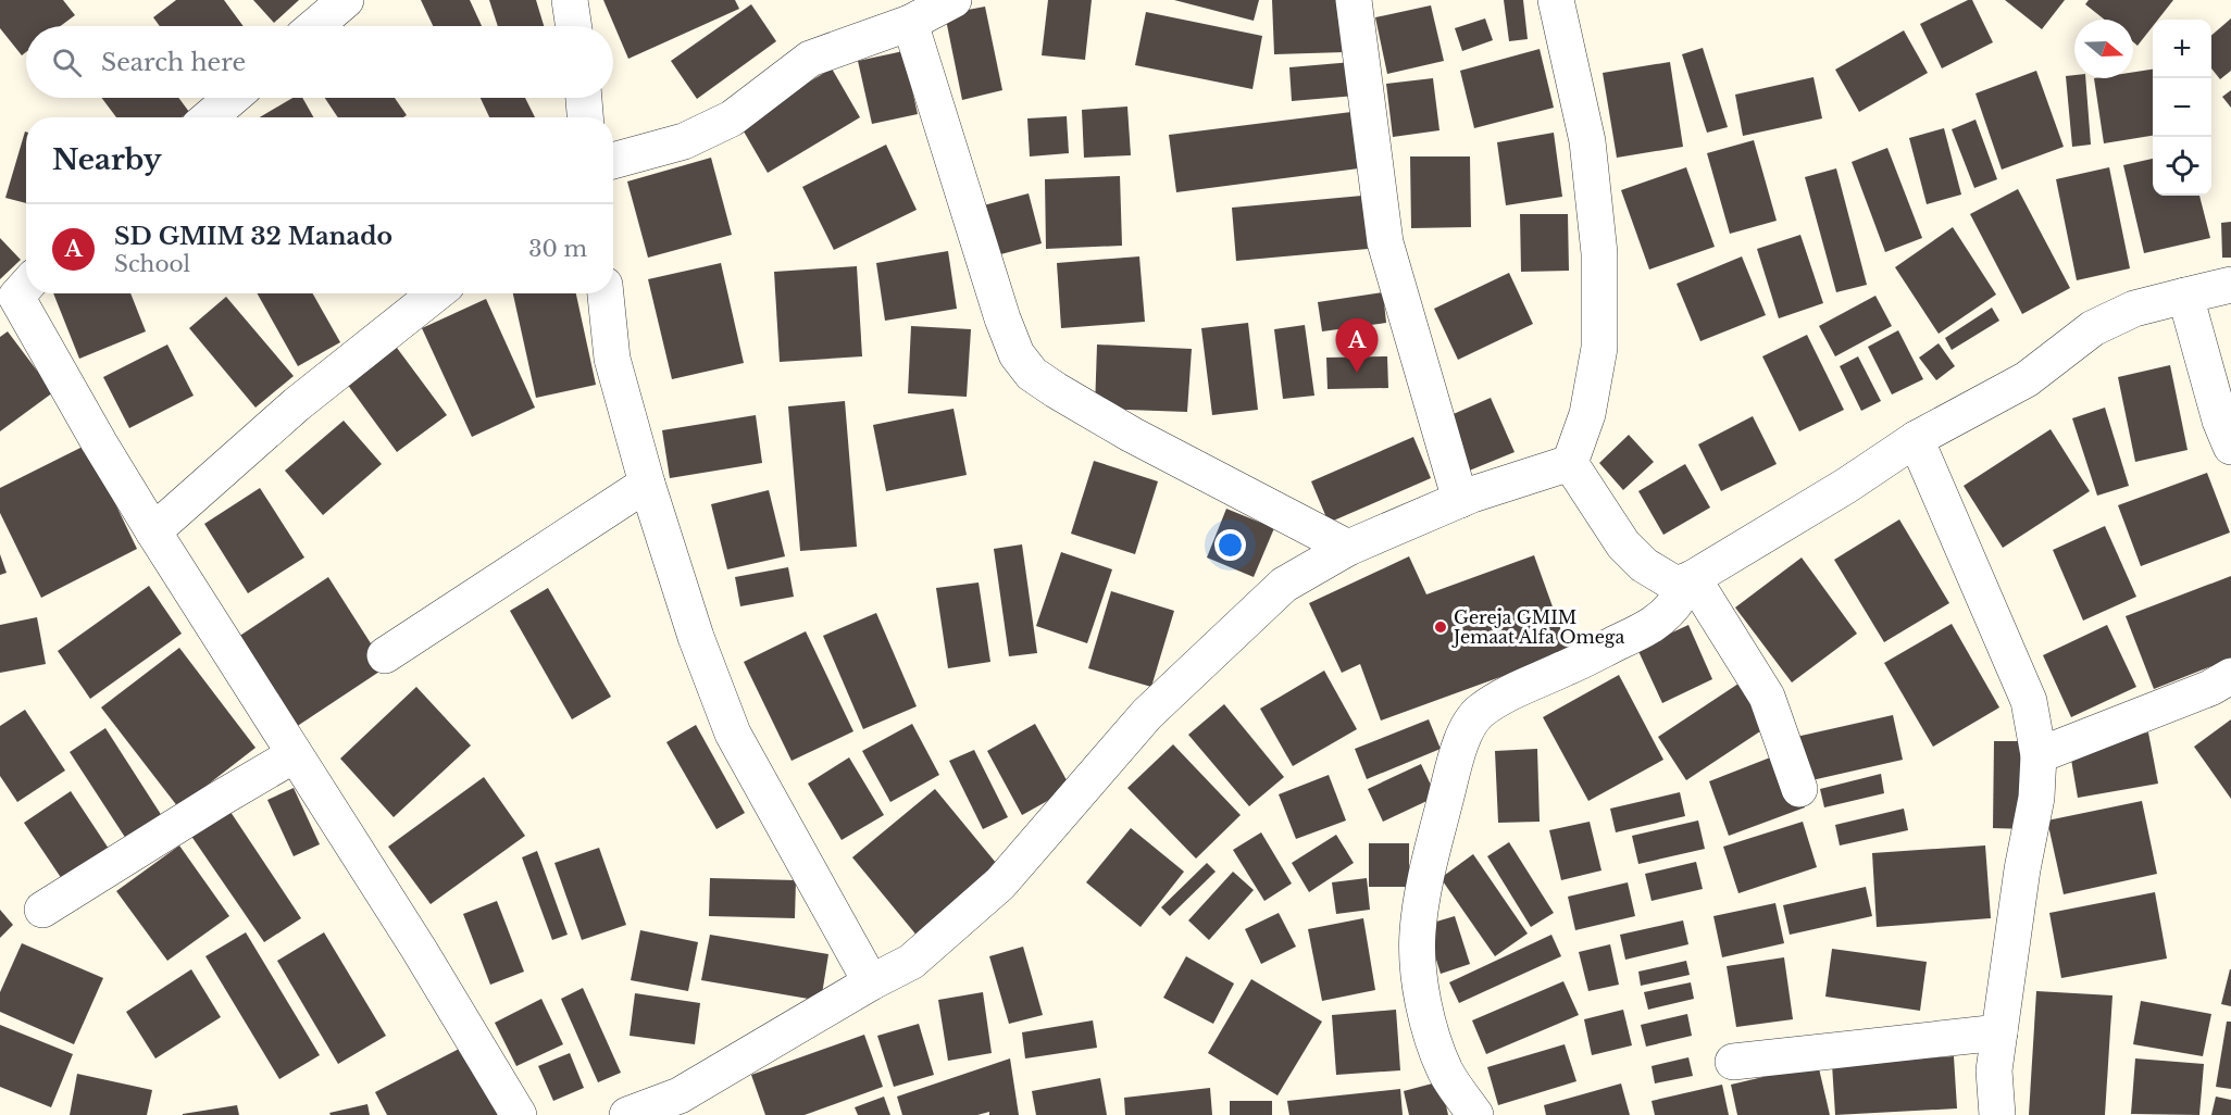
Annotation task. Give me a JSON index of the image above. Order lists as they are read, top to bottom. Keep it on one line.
{"places":["Gereja GMIM Jemaat Alfa Omega"],"north":"right","page":{"map_buttons":["+","−"],"search":"Search here","heading":"Nearby","list":[{"mark":"A","name":"SD GMIM 32 Manado","note":"School","value":"30 m"}],"pins":"A"}}
